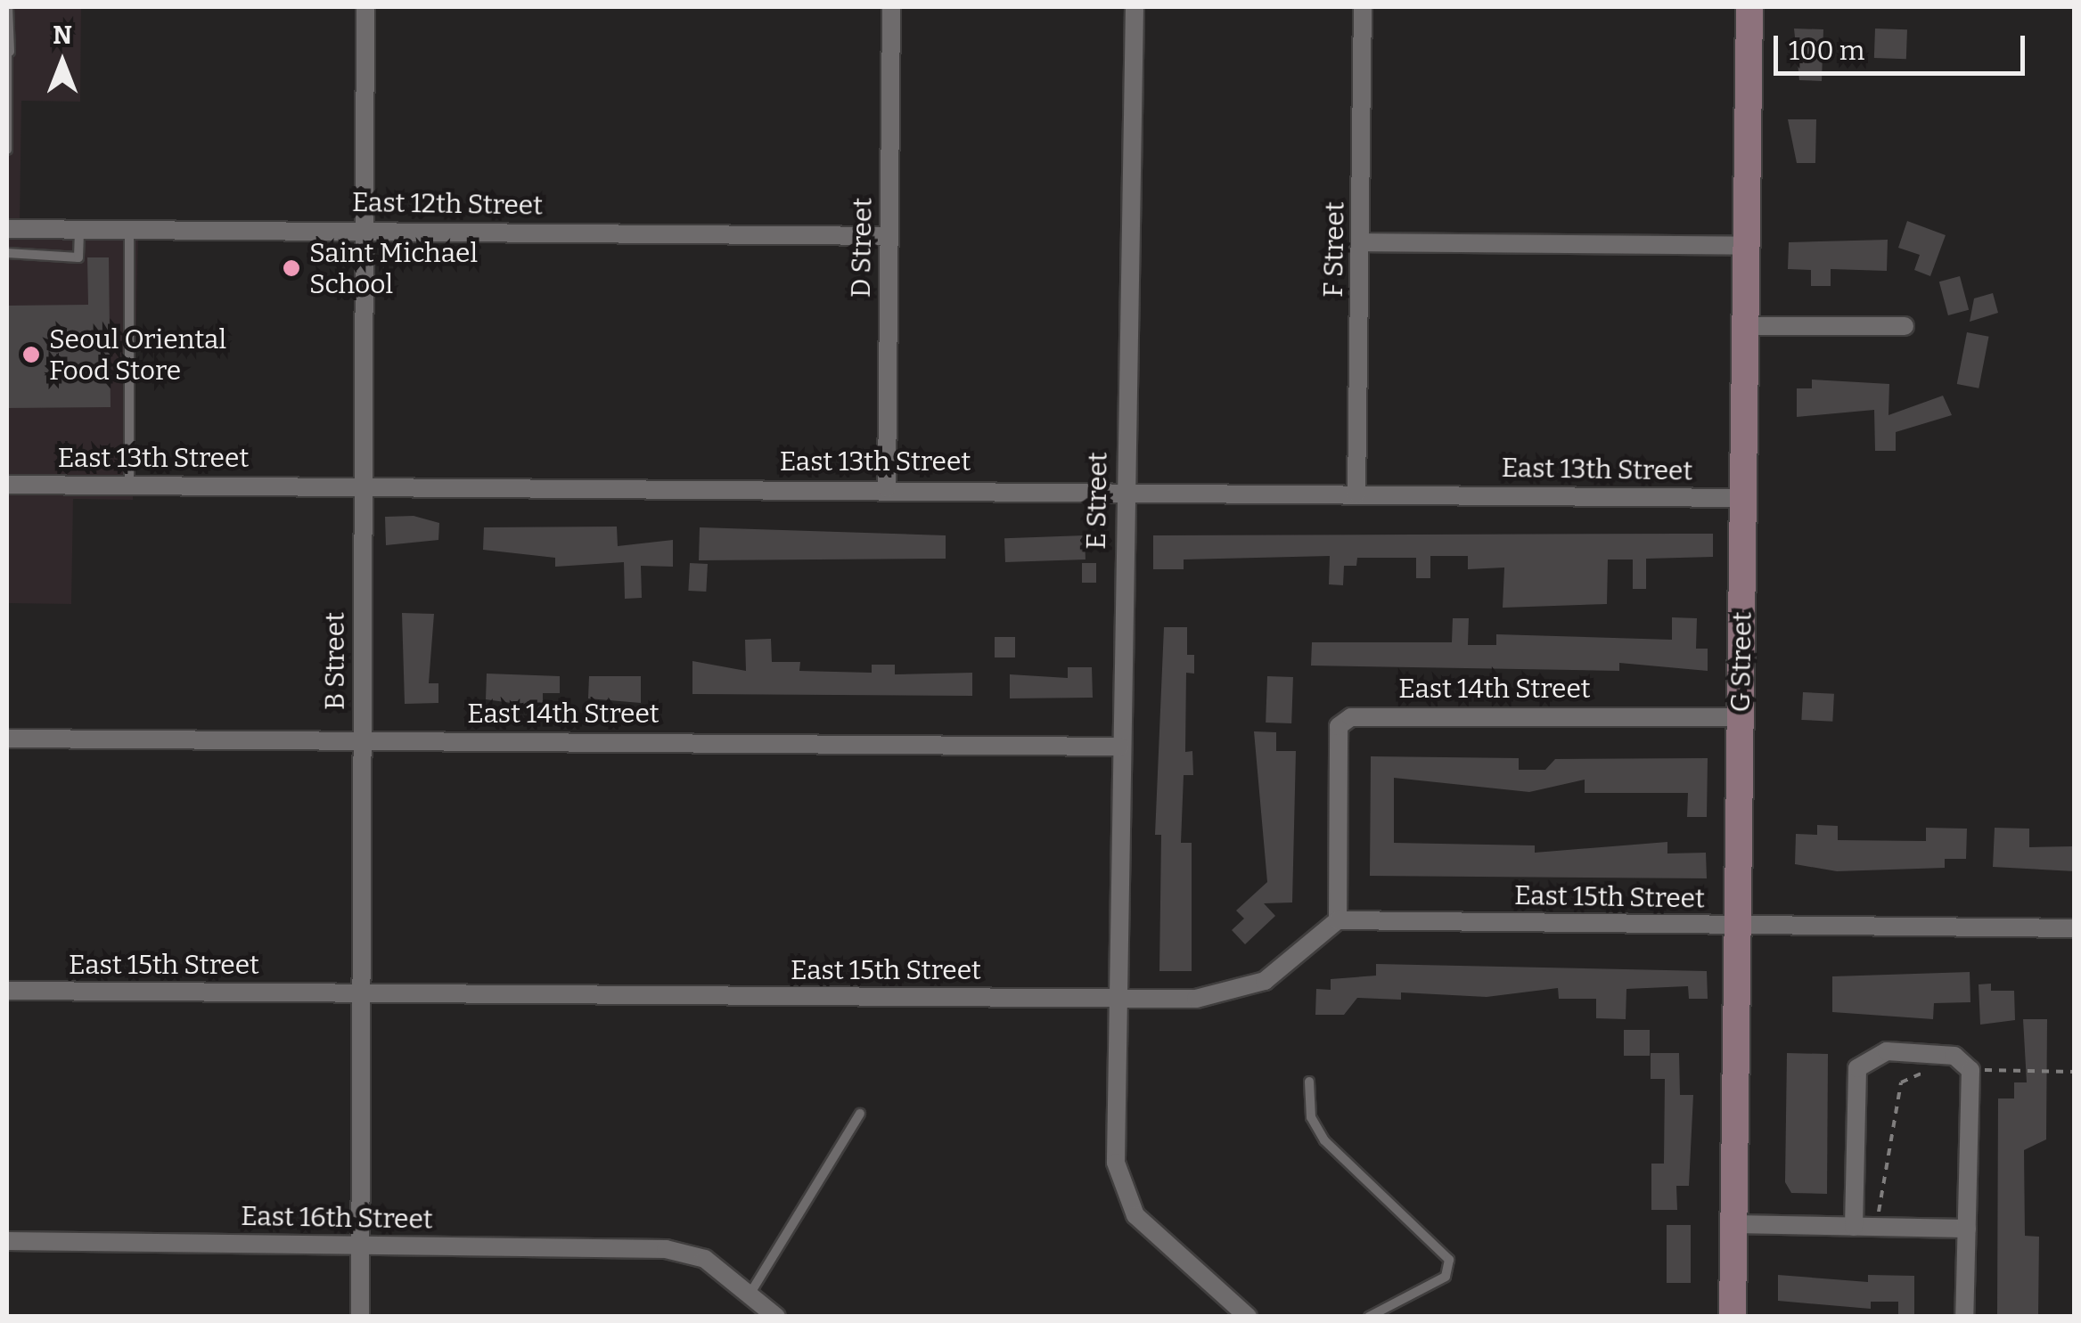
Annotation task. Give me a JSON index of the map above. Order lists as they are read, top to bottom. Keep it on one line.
{"streets":{"main road":["G Street"],"street":["East 12th Street","D Street","F Street","East 13th Street","E Street","B Street","East 14th Street","East 15th Street","East 16th Street"]},"crossings":[["East 12th Street","D Street"],["East 12th Street","B Street"],["D Street","East 13th Street"],["F Street","East 13th Street"],["East 13th Street","E Street"],["East 13th Street","B Street"],["East 13th Street","G Street"],["E Street","East 14th Street"],["E Street","East 15th Street"],["B Street","East 14th Street"],["B Street","East 15th Street"],["B Street","East 16th Street"],["G Street","East 14th Street"],["G Street","East 15th Street"],["East 14th Street","East 15th Street"]],"places":["Saint Michael School","Seoul Oriental Food Store"],"scale_bar":"100 m","north":"top"}
